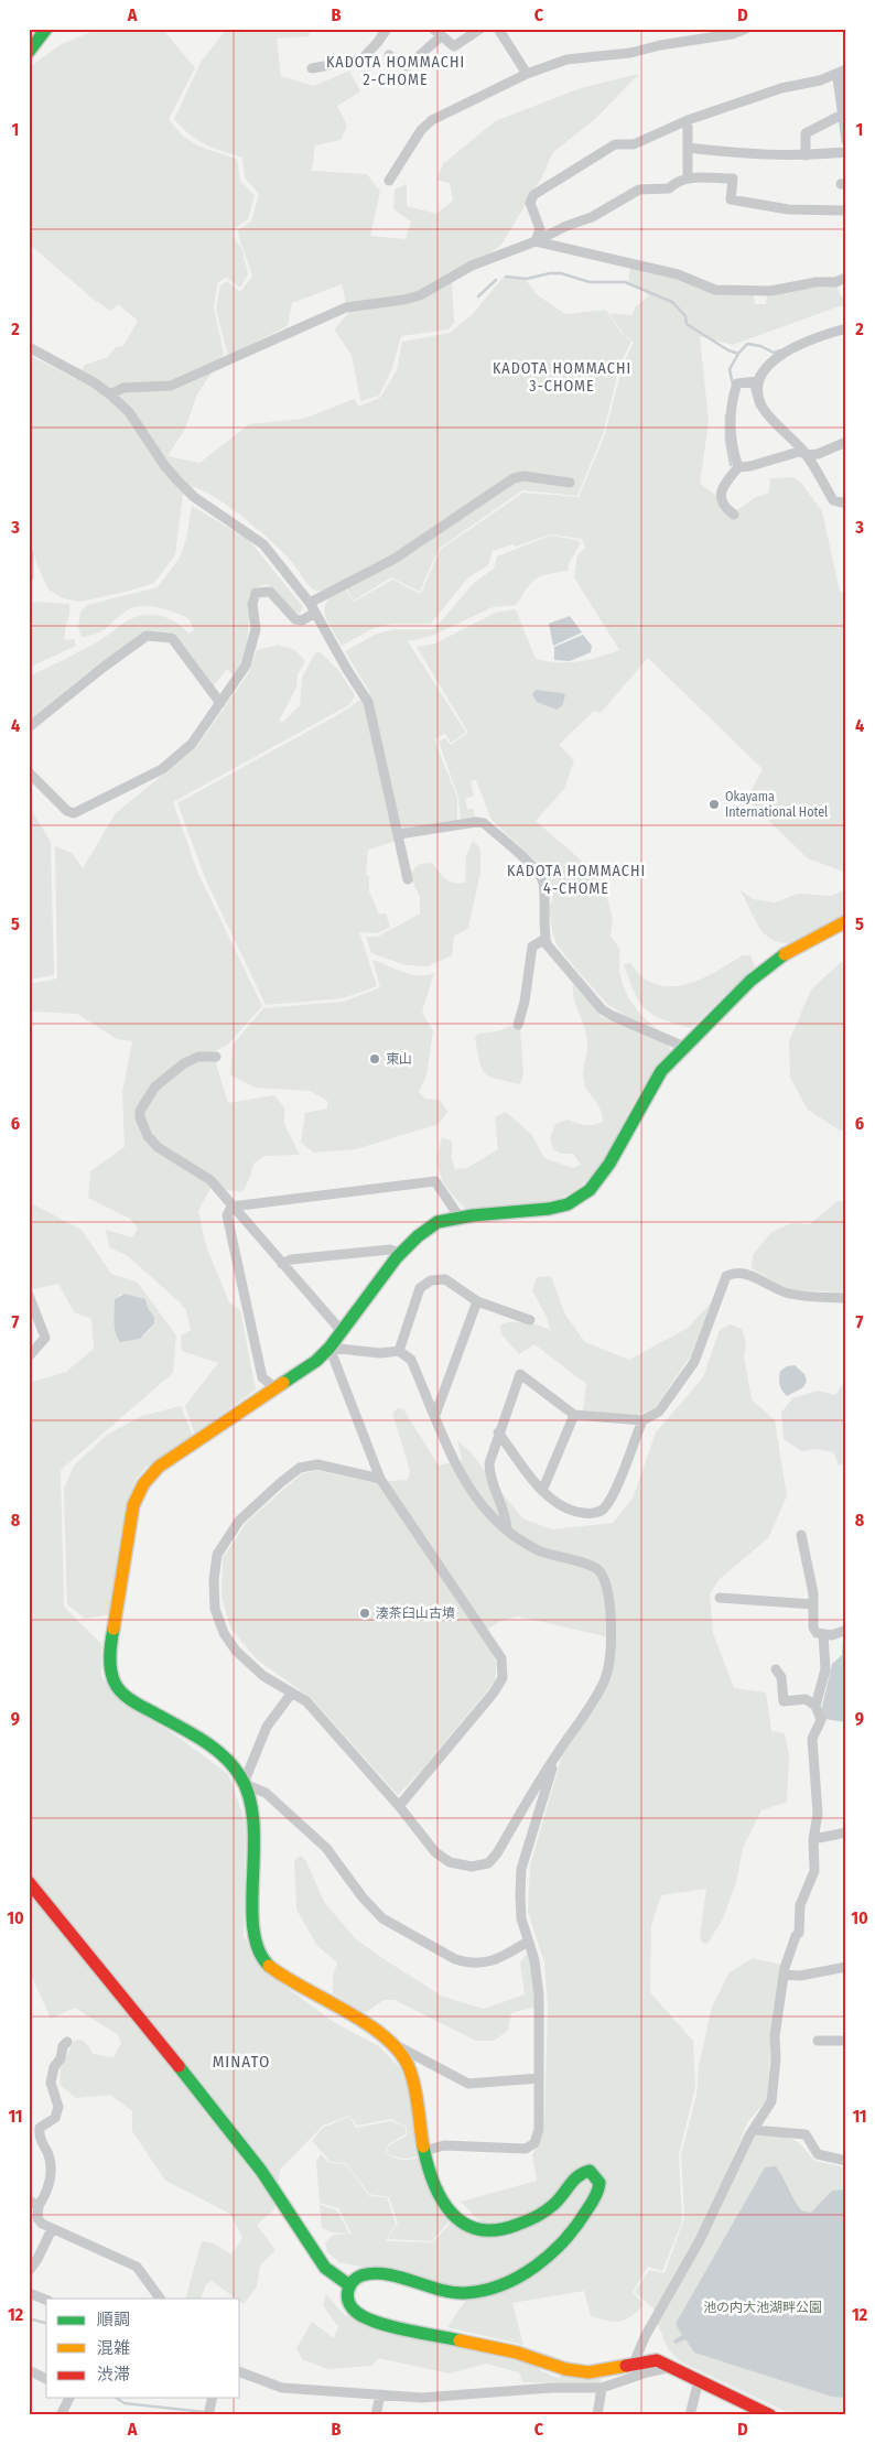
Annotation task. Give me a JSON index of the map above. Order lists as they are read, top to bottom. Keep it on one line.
{"districts":["KADOTA HOMMACHI 2-CHOME","KADOTA HOMMACHI 3-CHOME","KADOTA HOMMACHI 4-CHOME","MINATO"],"parks":["池の内大池湖畔公園"],"places":["Okayama International Hotel","東山","湊茶臼山古墳"],"legend":["順調","混雑","渋滞"],"grid":{"columns":["A","B","C","D"],"rows":["1","2","3","4","5","6","7","8","9","10","11","12"]}}
